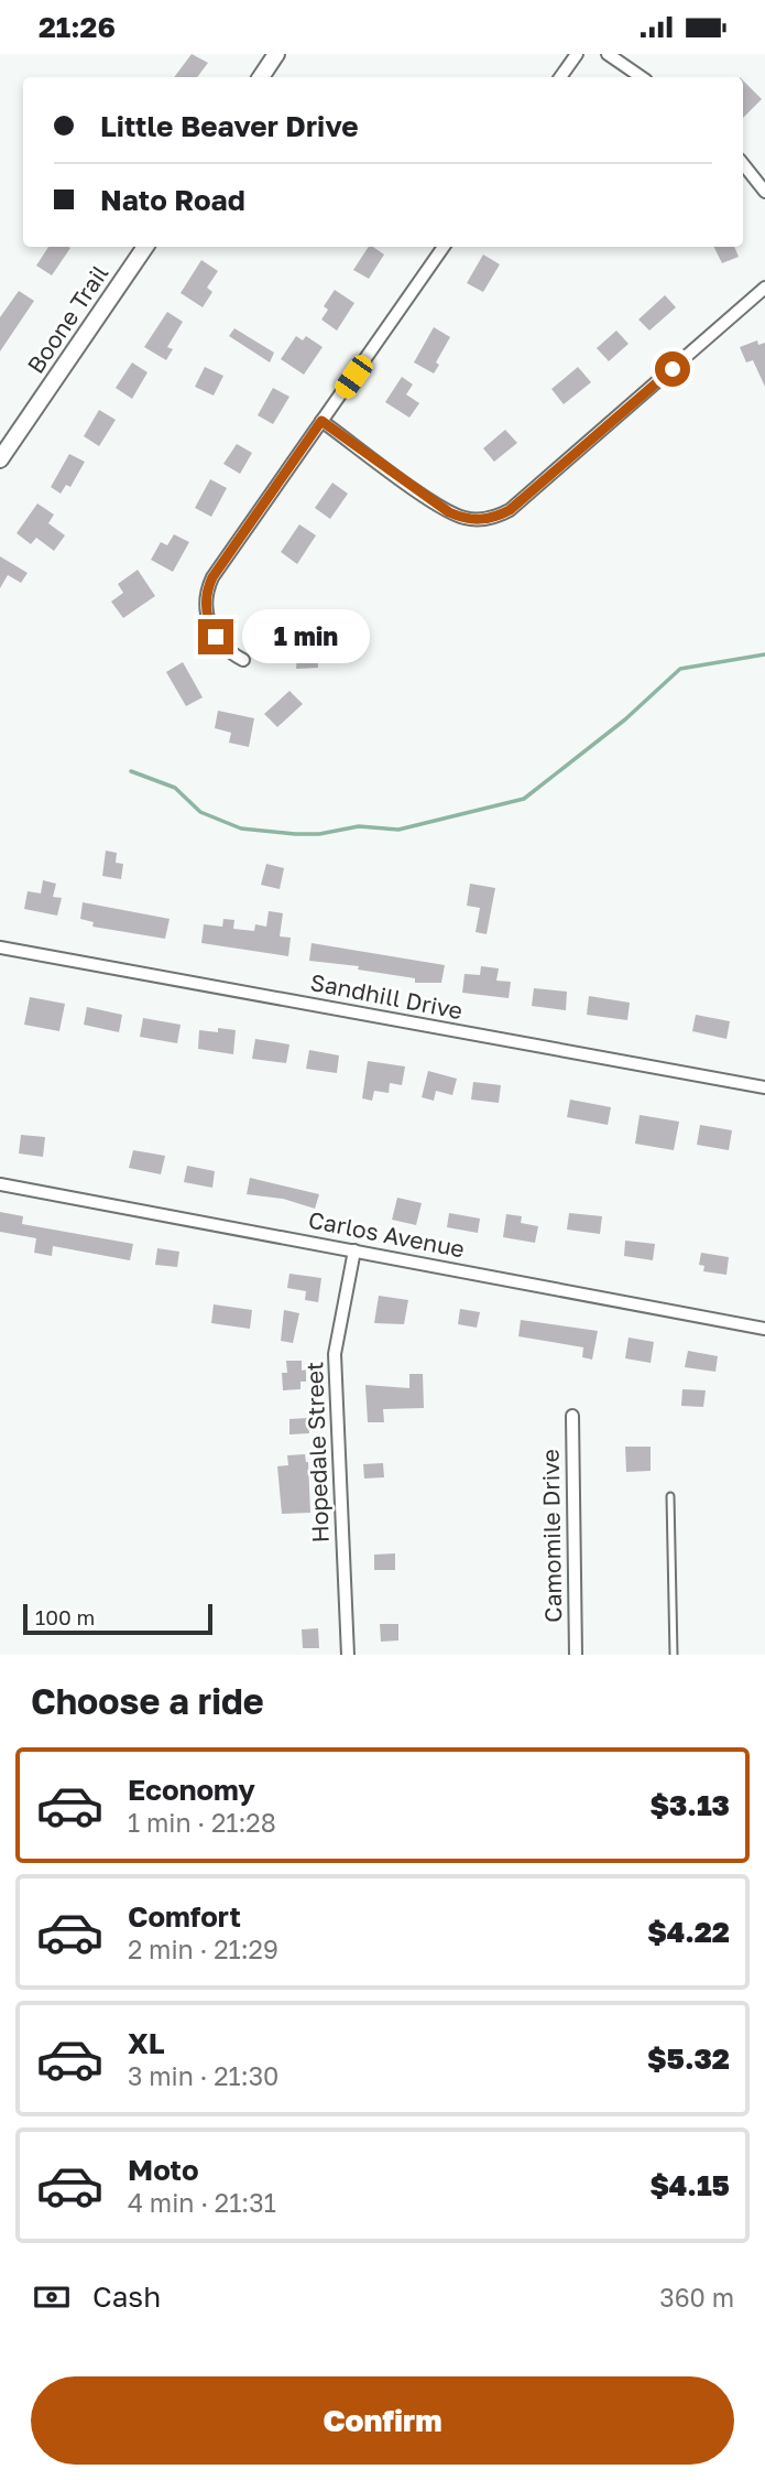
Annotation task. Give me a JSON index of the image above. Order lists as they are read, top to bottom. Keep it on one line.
{"streets":{"street":["Boone Trail","Sandhill Drive","Carlos Avenue","Hopedale Street","Camomile Drive"]},"crossings":[["Carlos Avenue","Hopedale Street"]],"scale_bar":"100 m","page":{"status":"21:26","banner":["Little Beaver Drive","Nato Road"],"bubble":"1 min","scale":"100 m","heading":"Choose a ride","list":[{"name":"Economy","note":"1 min · 21:28","value":"$3.13"},{"name":"Comfort","note":"2 min · 21:29","value":"$4.22"},{"name":"XL","note":"3 min · 21:30","value":"$5.32"},{"name":"Moto","note":"4 min · 21:31","value":"$4.15"}],"pay":["Cash","360 m"],"buttons":"Confirm"}}
